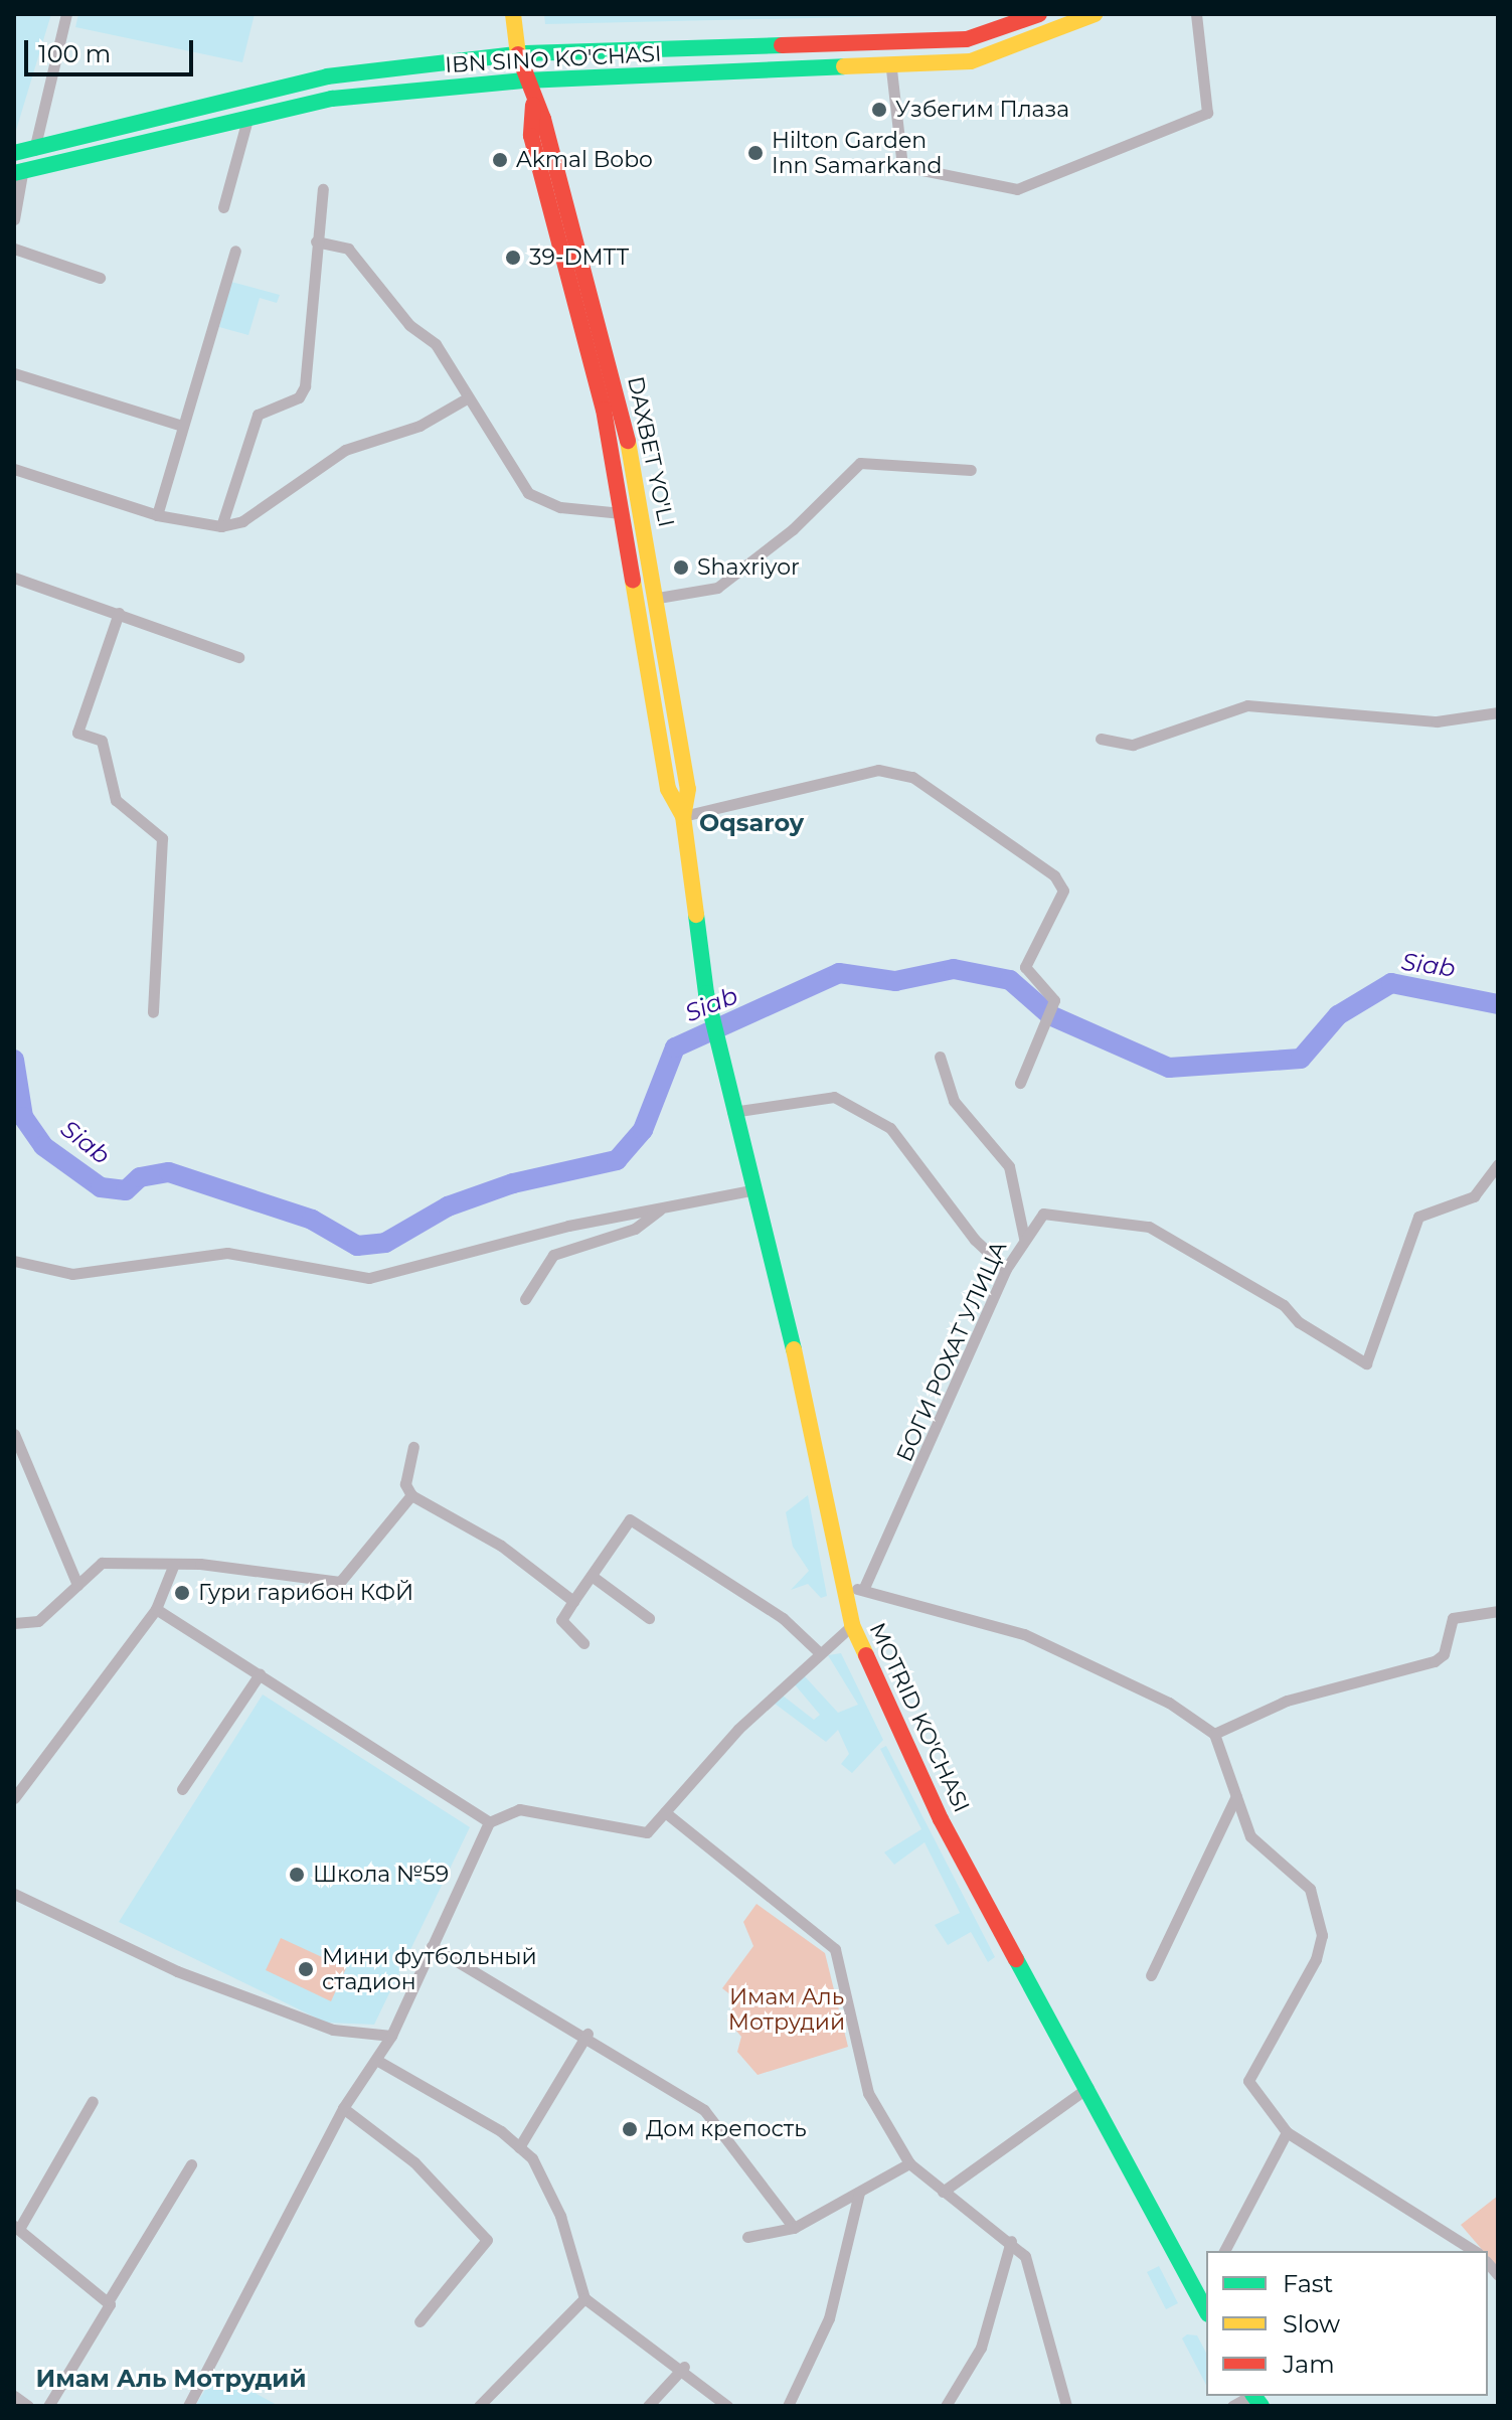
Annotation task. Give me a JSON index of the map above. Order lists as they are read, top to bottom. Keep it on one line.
{"streets":{"main road":["IBN SINO KO'CHASI","DAXBET YO'LI","MOTRID KO'CHASI"],"street":["БОГИ РОХАТ УЛИЦА"]},"crossings":[["IBN SINO KO'CHASI","DAXBET YO'LI"],["DAXBET YO'LI","MOTRID KO'CHASI"]],"districts":["Oqsaroy","Имам Аль Мотрудий"],"water":["Siab"],"parks":["Имам Аль Мотрудий"],"places":["Узбегим Плаза","Hilton Garden Inn Samarkand","Akmal Bobo","39-DMTT","Shaxriyor","Гури гарибон КФЙ","Школа №59","Мини футбольный стадион","Дом крепость"],"legend":["Fast","Slow","Jam"],"scale_bar":"100 m"}
